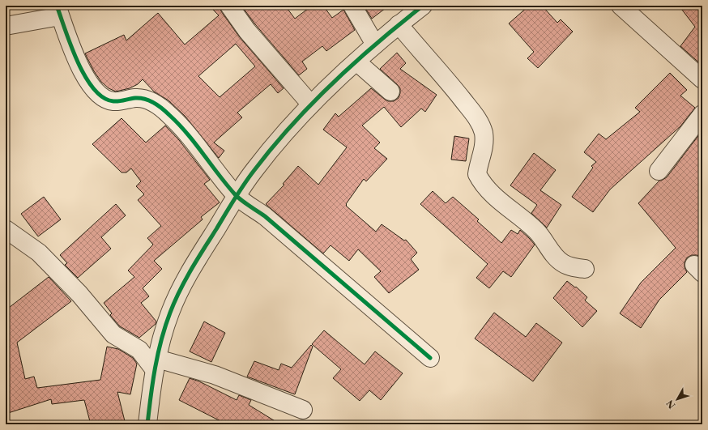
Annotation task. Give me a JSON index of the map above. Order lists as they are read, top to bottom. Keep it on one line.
{"north":"bottom left"}
